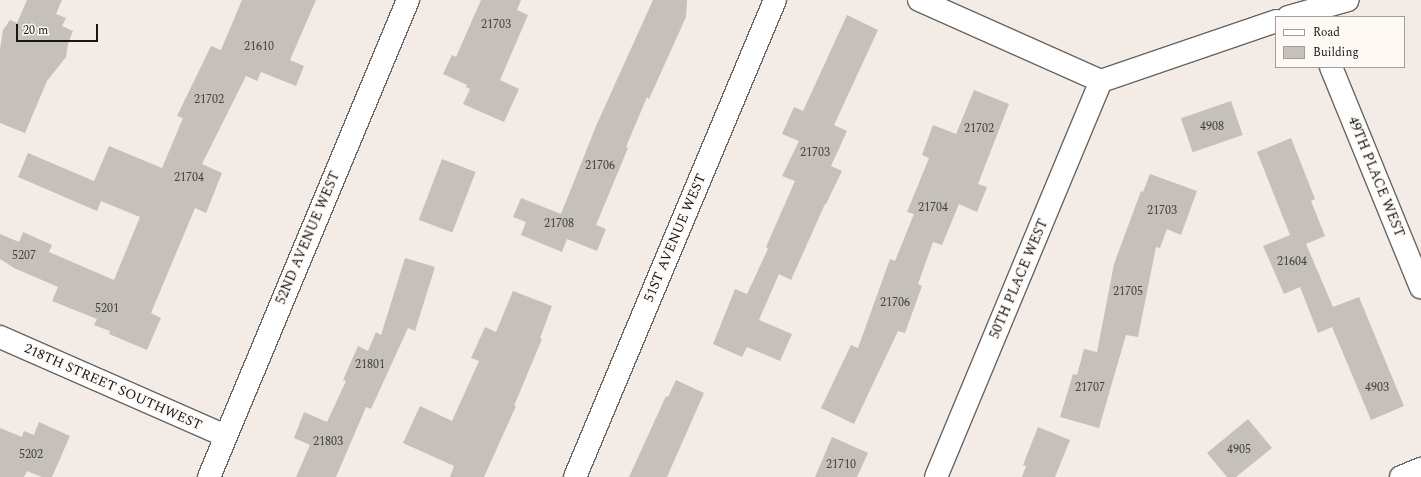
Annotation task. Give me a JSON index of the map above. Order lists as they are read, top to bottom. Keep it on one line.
{"streets":{"street":["49TH PLACE WEST","52ND AVENUE WEST","51ST AVENUE WEST","50TH PLACE WEST","218TH STREET SOUTHWEST"]},"crossings":[["52ND AVENUE WEST","218TH STREET SOUTHWEST"]],"house_numbers":["21703","21610","21702","4908","21702","21703","21706","21704","21704","21703","21708","5207","21604","21705","21706","5201","21801","21707","4903","21803","4905","5202","21710"],"legend":["Road","Building"],"scale_bar":"20 m"}
